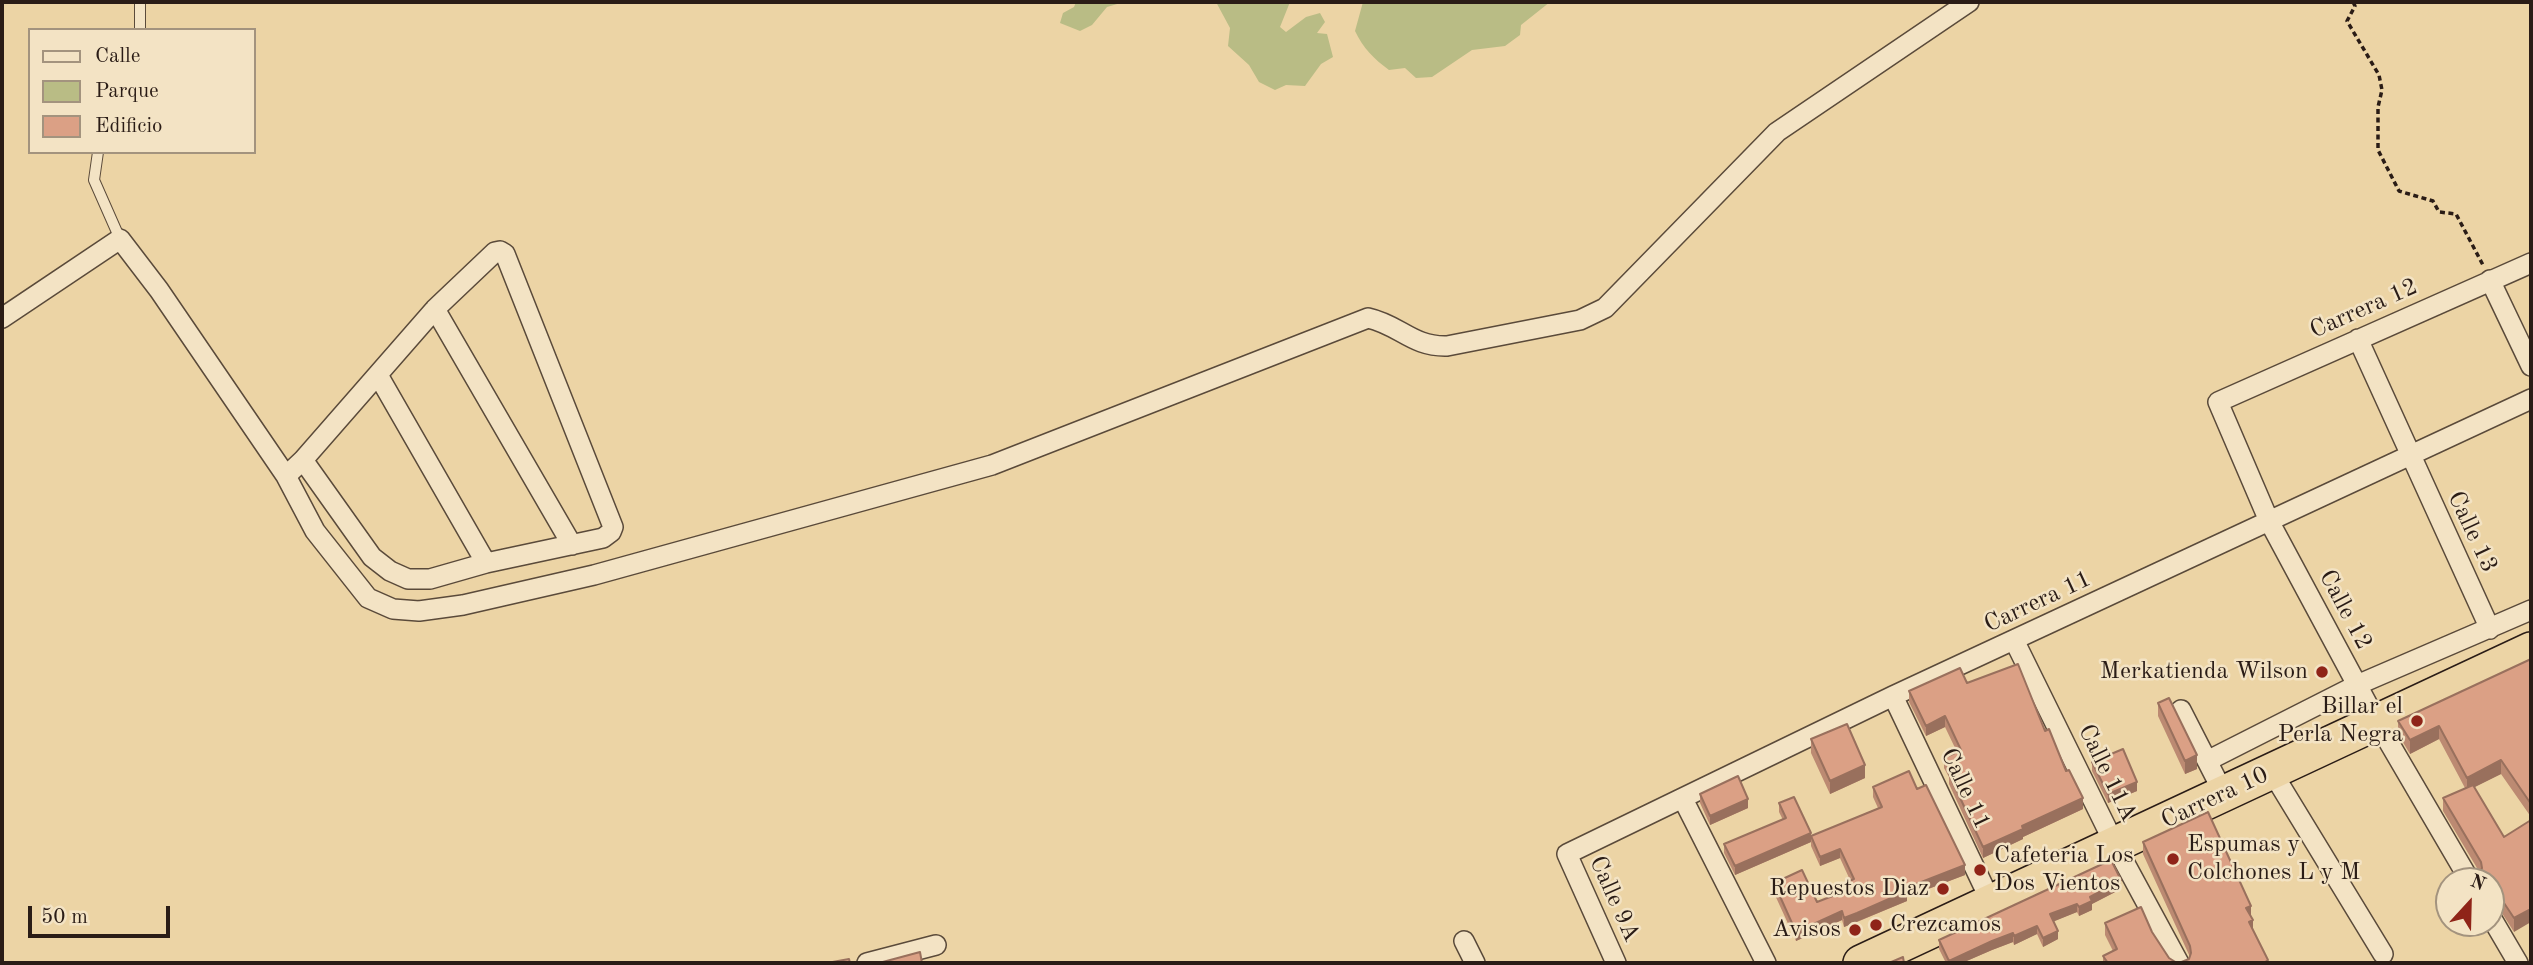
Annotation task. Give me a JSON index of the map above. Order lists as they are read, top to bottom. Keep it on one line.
{"streets":{"highway":["Carrera 10"],"street":["Carrera 12","Calle 13","Carrera 11","Calle 12","Calle 11A","Calle 11","Calle 9A"]},"crossings":[["Carrera 12","Calle 13"],["Carrera 12","Carrera 11"],["Carrera 12","Calle 12"],["Calle 13","Carrera 11"],["Carrera 11","Calle 12"],["Carrera 11","Calle 11A"],["Carrera 11","Calle 11"],["Carrera 11","Calle 9A"],["Calle 12","Carrera 10"],["Calle 11A","Carrera 10"],["Calle 11","Carrera 10"]],"places":["Merkatienda Wilson","Billar el Perla Negra","Espumas y Colchones L y M","Cafeteria Los Dos Vientos","Repuestos Diaz","Crezcamos","Avisos"],"legend":["Calle","Parque","Edificio"],"scale_bar":"50 m","north":"top"}
